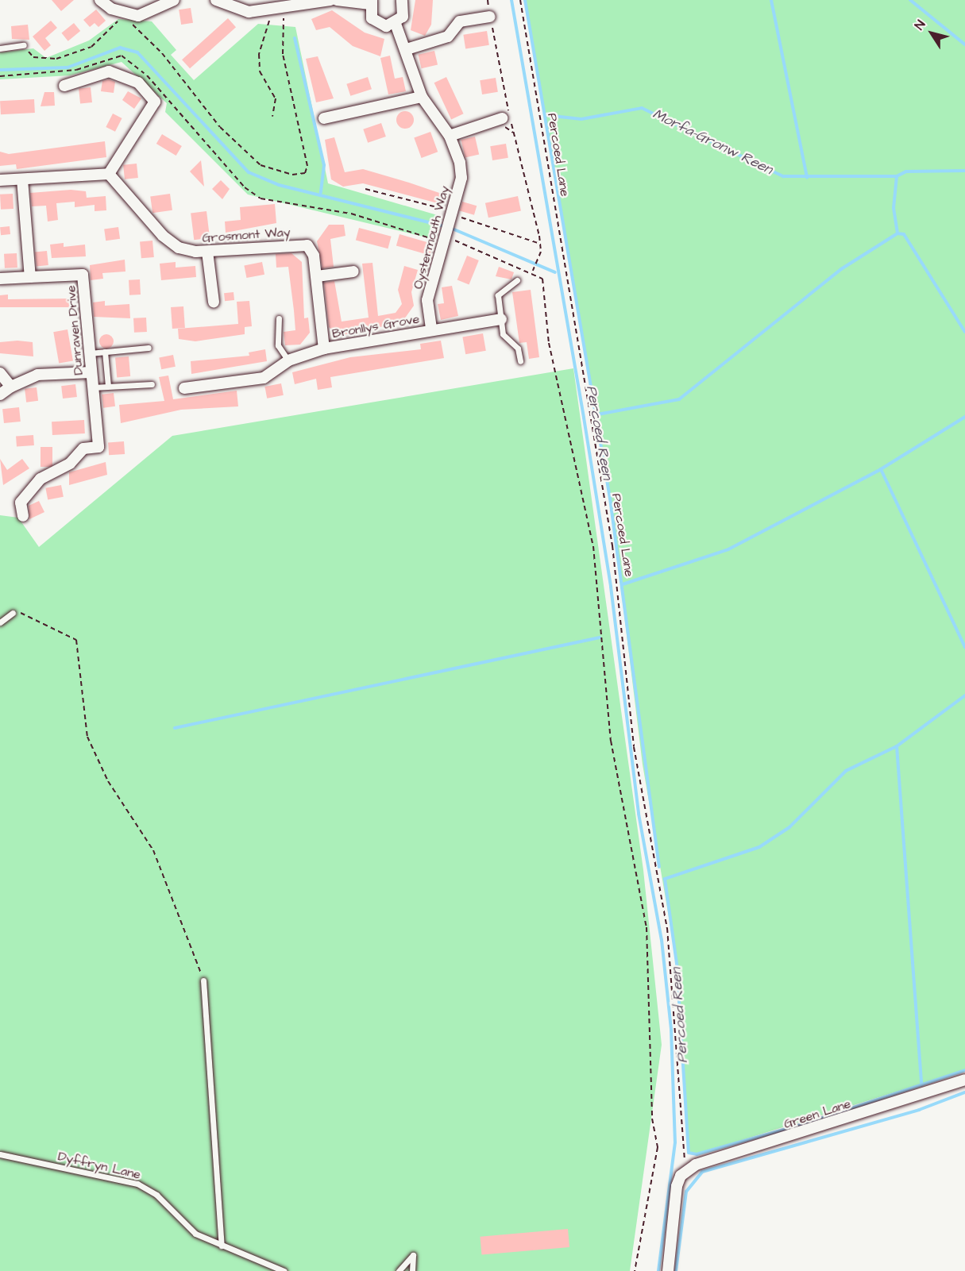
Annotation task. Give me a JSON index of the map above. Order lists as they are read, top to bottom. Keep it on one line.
{"streets":{"street":["Grosmont Way","Oystermouth Way","Bronllys Grove","Dunraven Drive","Green Lane"],"lane":["Dyffryn Lane"],"path":["Percoed Lane"]},"crossings":[["Percoed Lane","Green Lane"],["Grosmont Way","Bronllys Grove"],["Oystermouth Way","Bronllys Grove"]],"water":["Morfa-Gronw Reen","Percoed Reen"],"north":"top left"}
